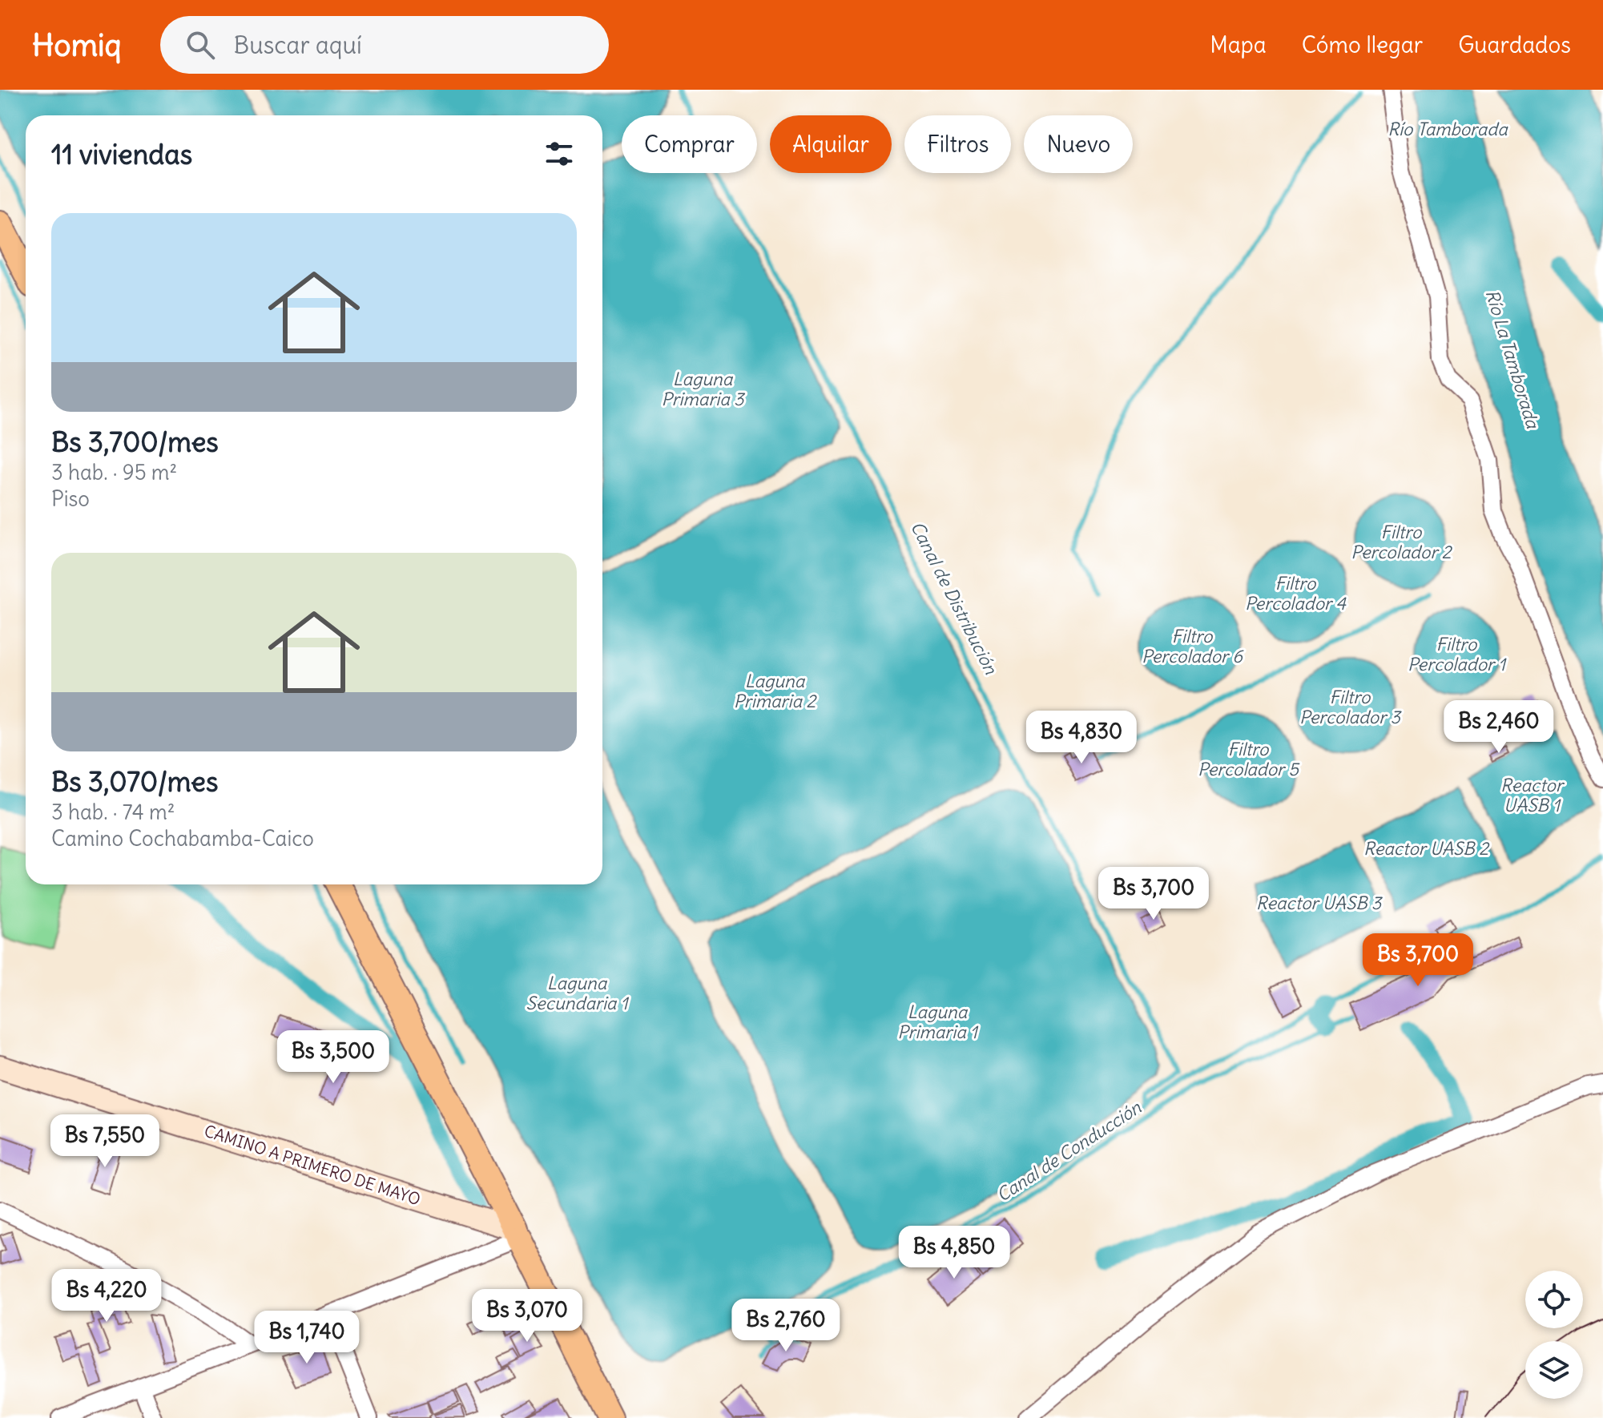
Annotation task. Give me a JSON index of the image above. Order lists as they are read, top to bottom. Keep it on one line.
{"streets":{"main road":["CAMINO A PRIMERO DE MAYO"]},"water":["Río Tamborada","Río La Tamborada","Laguna Primaria 3","Filtro Percolador 2","Filtro Percolador 4","Canal de Distribución","Filtro Percolador 6","Filtro Percolador 1","Laguna Primaria 2","Filtro Percolador 3","Filtro Percolador 5","Reactor UASB 1","Reactor UASB 2","Reactor UASB 3","Laguna Secundaria 1","Laguna Primaria 1","Canal de Conducción"],"page":{"header":"Homiq","search":"Buscar aquí","nav":["Mapa","Cómo llegar","Guardados"],"chip":["Comprar","Alquilar","Filtros","Nuevo"],"heading":"11 viviendas","list":[{"name":"Bs 3,700/mes","note":"3 hab. · 95 m² · Piso"},{"name":"Bs 3,070/mes","note":"3 hab. · 74 m² · Camino Cochabamba-Caico"}],"price":["Bs 2,460","Bs 4,830","Bs 3,700","Bs 3,700","Bs 3,500","Bs 7,550","Bs 4,850","Bs 4,220","Bs 3,070","Bs 2,760","Bs 1,740"]}}
